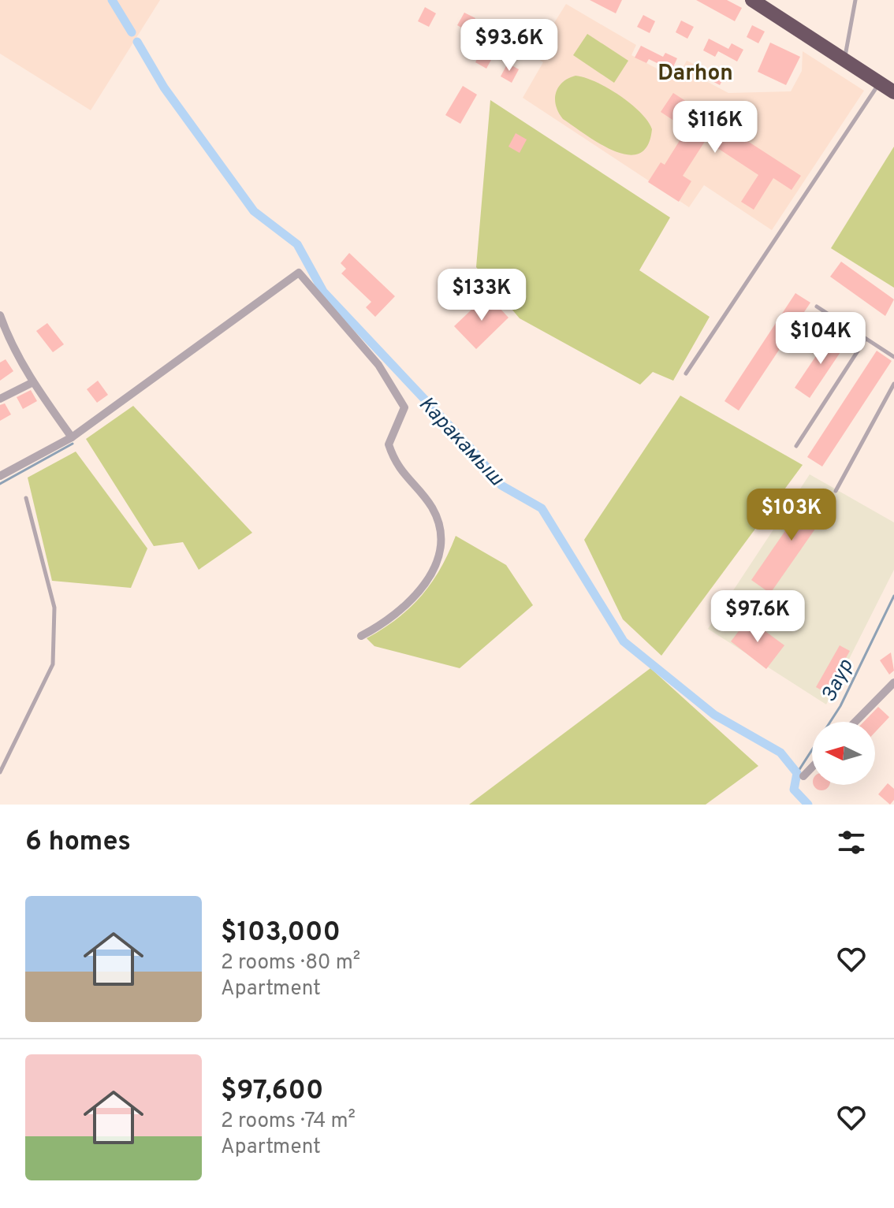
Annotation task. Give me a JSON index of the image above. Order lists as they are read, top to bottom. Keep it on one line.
{"districts":["Darhon"],"water":["Каракамыш","Заур"],"north":"left","page":{"price":["$93.6K","$116K","$133K","$104K","$103K","$97.6K"],"heading":"6 homes","list":[{"name":"$103,000","note":"2 rooms · 80 m² · Apartment"},{"name":"$97,600","note":"2 rooms · 74 m² · Apartment"}]}}
